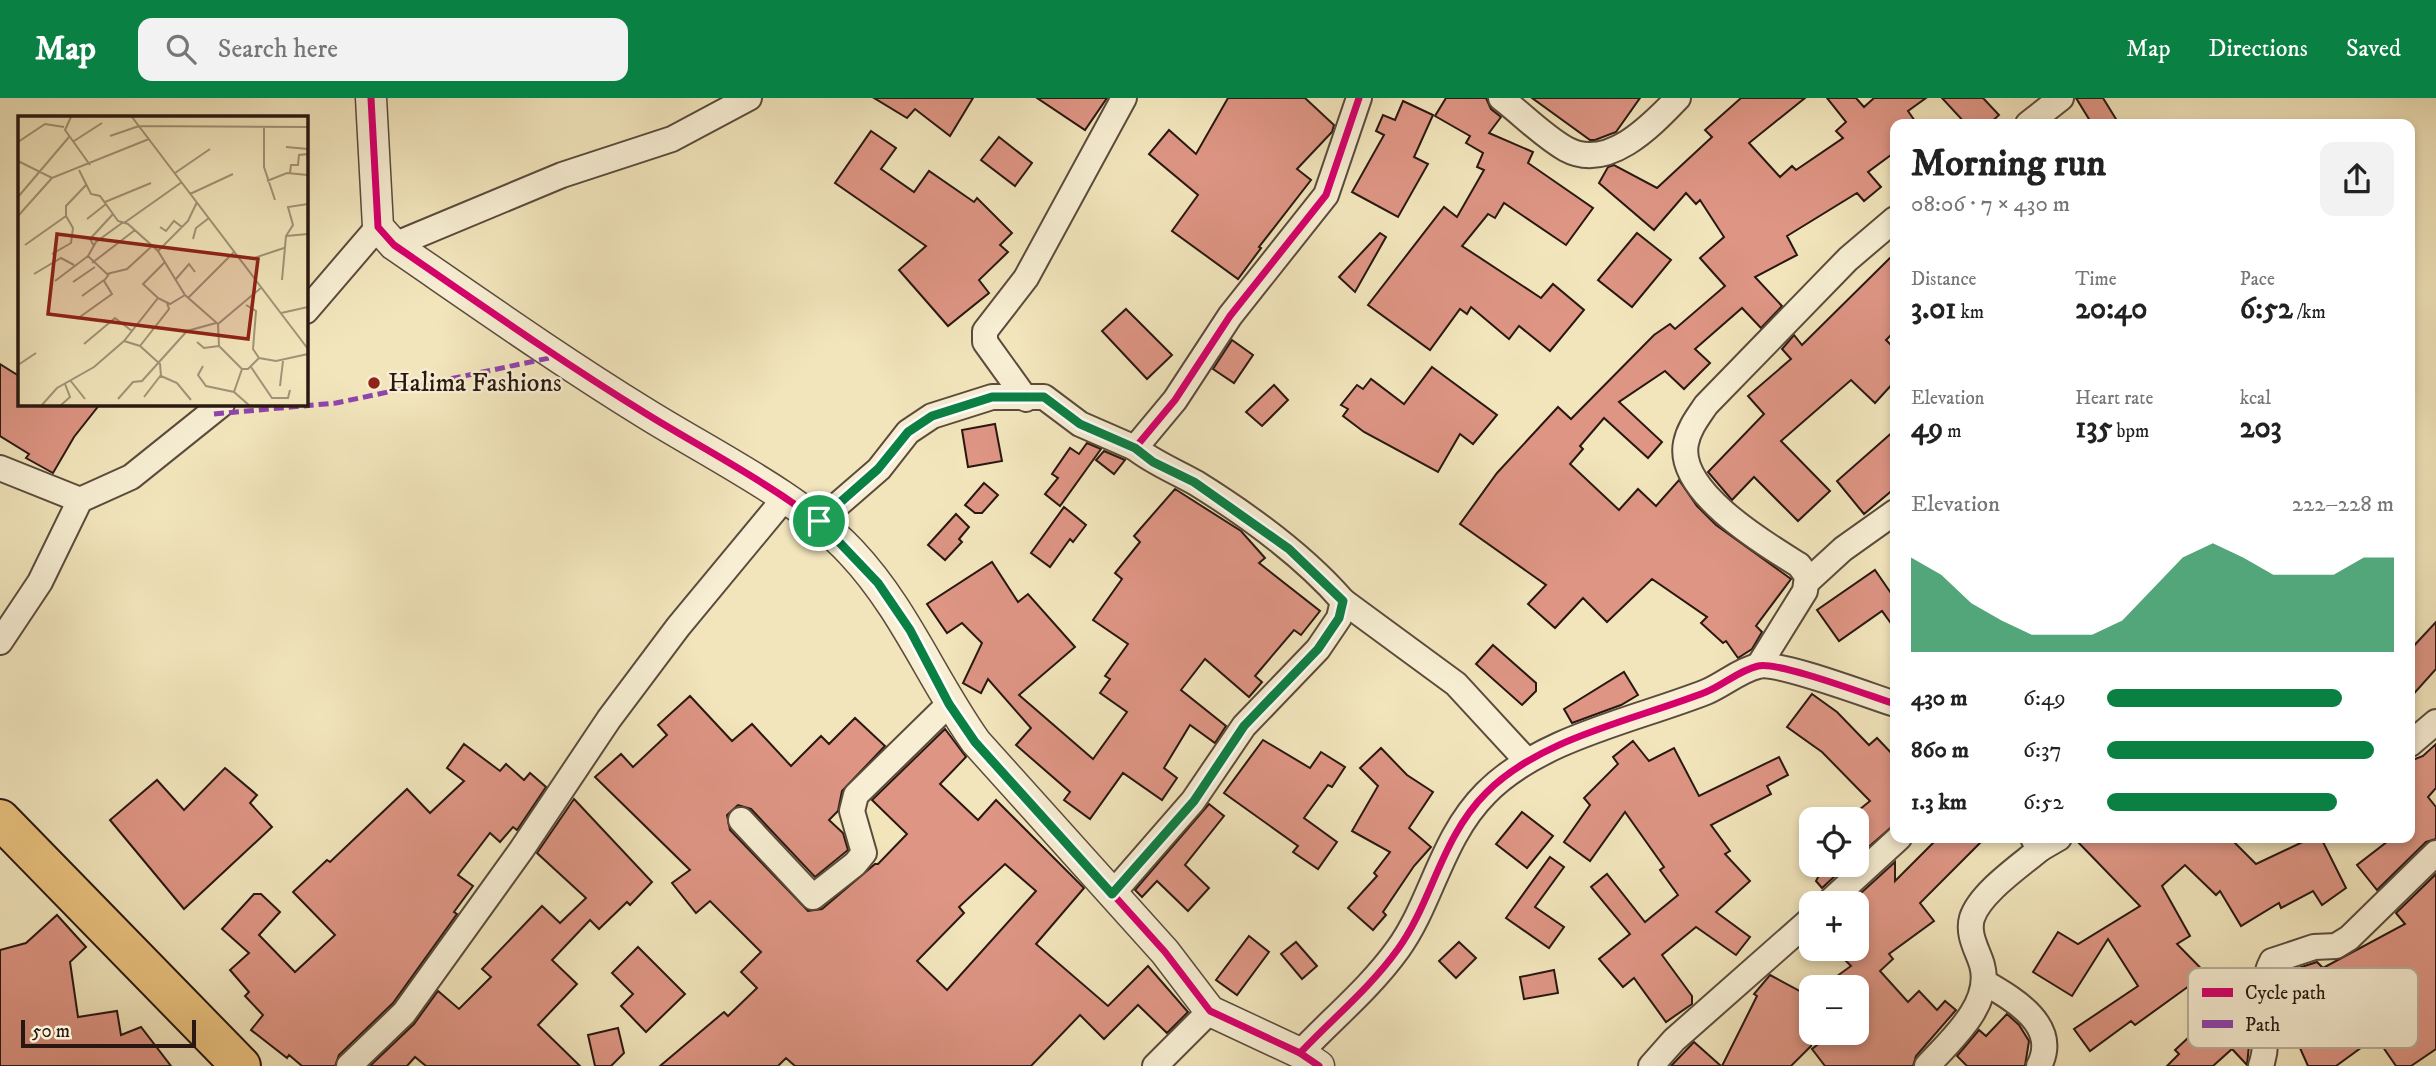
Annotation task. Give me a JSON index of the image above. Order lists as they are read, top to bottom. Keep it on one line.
{"places":["Halima Fashions"],"legend":["Cycle path","Path"],"scale_bar":"50 m","page":{"header":"Map","search":"Search here","nav":["Map","Directions","Saved"],"heading":["Morning run","08:06 · 7 × 430 m"],"stats":[["Distance","3.01 km"],["Time","20:40"],["Pace","6:52 /km"],["Elevation","49 m"],["Heart rate","135 bpm"],["kcal","203"]],"chart":["Elevation","222–228 m"],"list":[{"name":"430 m","note":"6:49"},{"name":"860 m","note":"6:37"},{"name":"1.3 km","note":"6:52"}],"map_buttons":["+","−"],"scale":"50 m"}}
